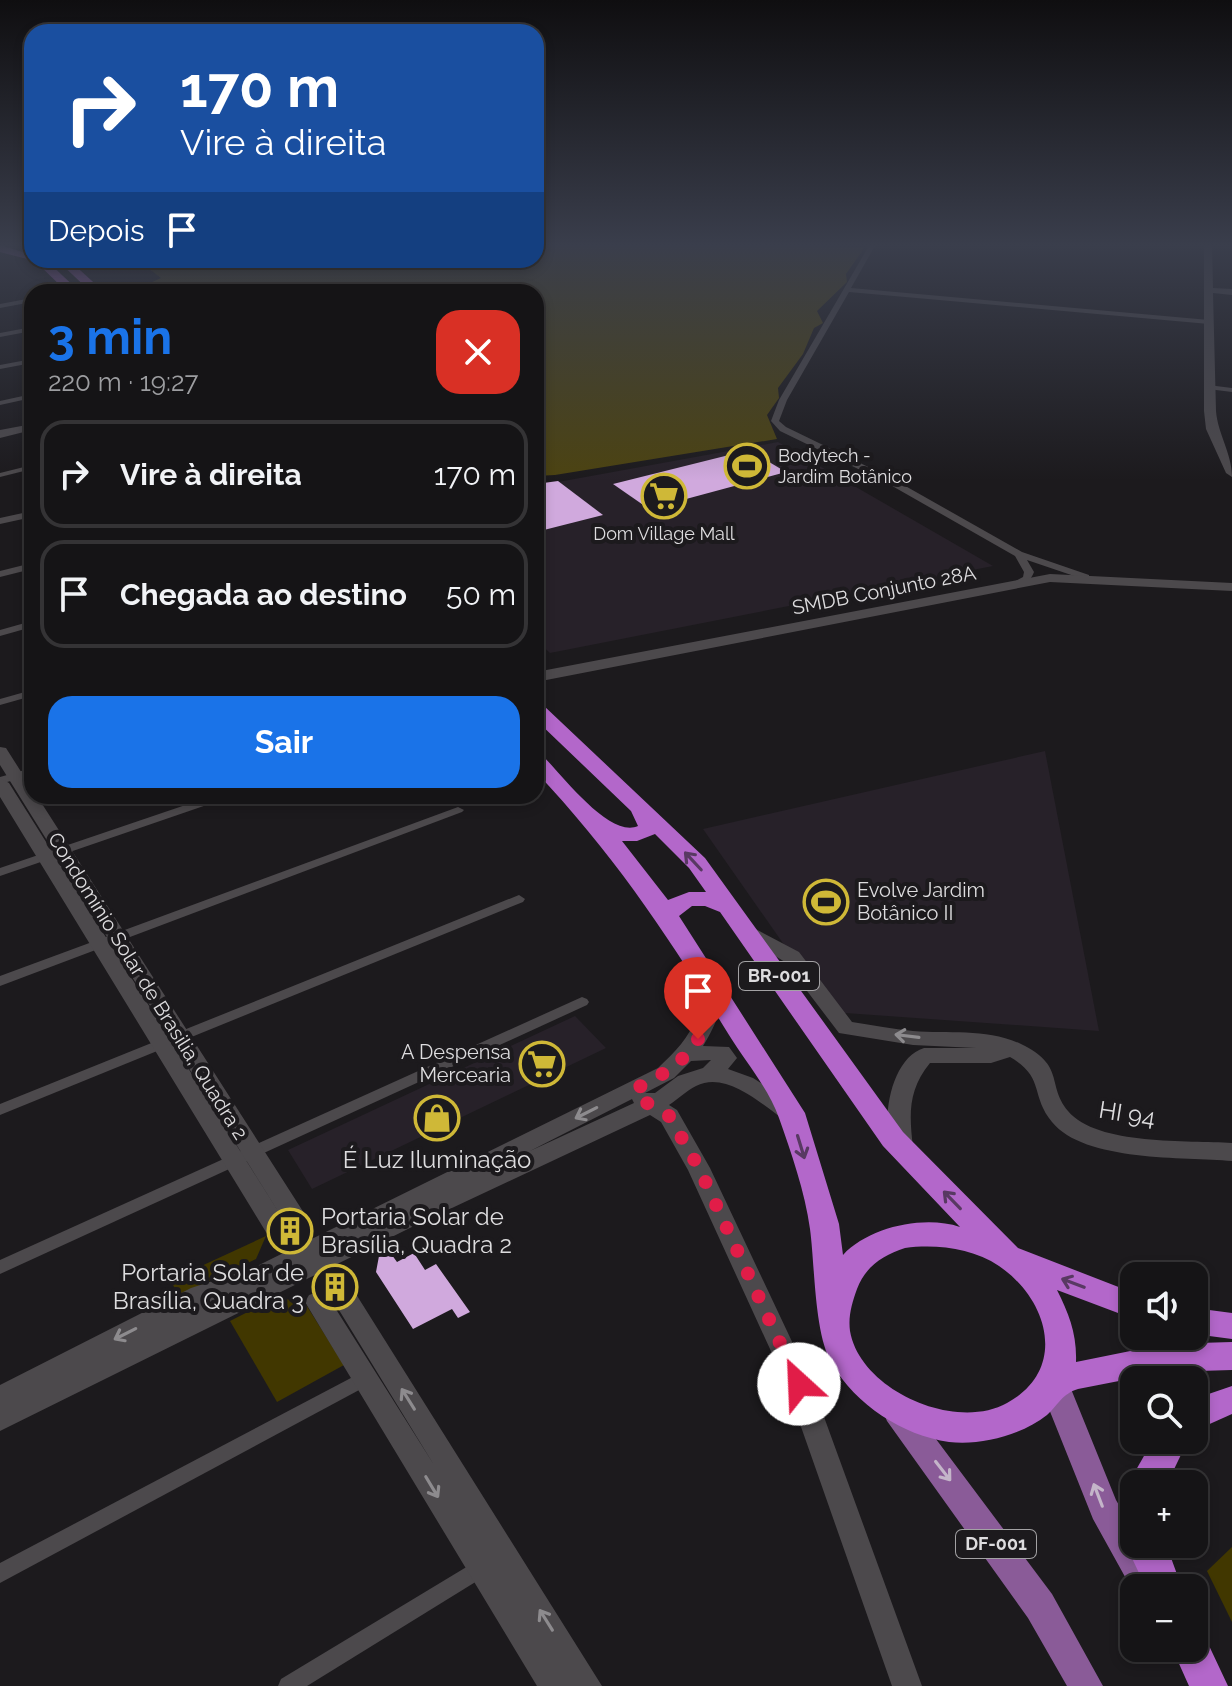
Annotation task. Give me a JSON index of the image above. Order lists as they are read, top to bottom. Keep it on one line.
{"streets":{"highway":["BR-001"],"main road":["DF-001"],"street":["SMDB Conjunto 28A","Condomínio Solar de Brasilia, Quadra 2","HI 94"]},"crossings":[["BR-001","DF-001"]],"places":{"sports":["Bodytech - Jardim Botânico","Evolve Jardim Botânico II"],"supermarket":["Dom Village Mall","A Despensa Mercearia"],"shop":["É Luz Iluminação"],"building":["Portaria Solar de Brasília, Quadra 2","Portaria Solar de Brasília, Quadra 3"]},"page":{"turn":["170 m","Vire à direita"],"then":"Depois","heading":["3 min","220 m · 19:27"],"list":[{"name":"Vire à direita","value":"170 m"},{"name":"Chegada ao destino","value":"50 m"}],"buttons":"Sair","map_buttons":["+","−"]}}
